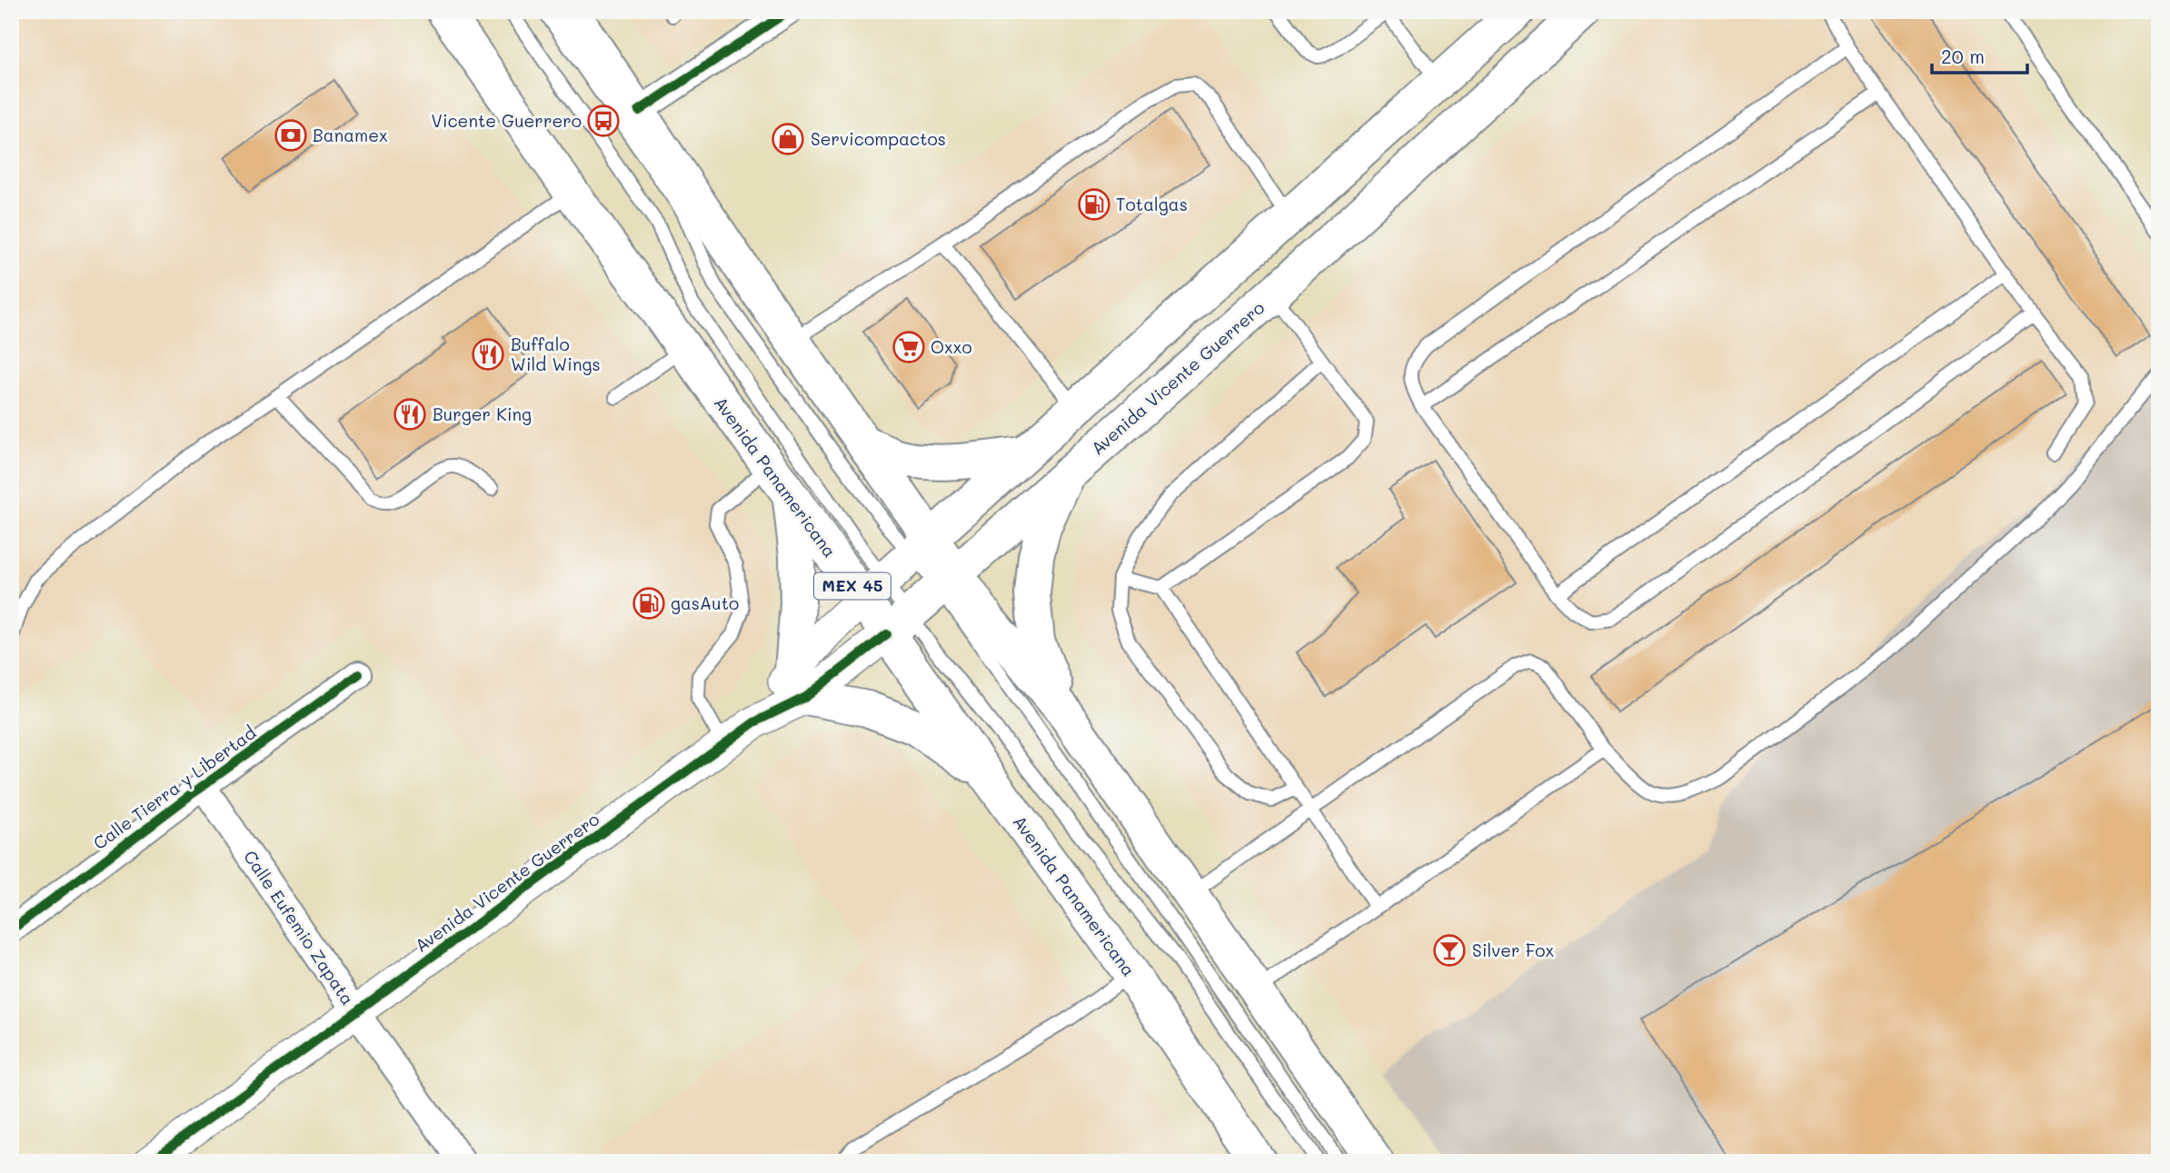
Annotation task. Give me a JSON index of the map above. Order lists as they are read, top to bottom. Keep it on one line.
{"streets":{"main road":["Avenida Vicente Guerrero","Avenida Panamericana","MEX 45"],"street":["Calle Tierra y Libertad","Calle Eufemio Zapata"]},"crossings":[["Avenida Vicente Guerrero","Avenida Panamericana"],["Avenida Vicente Guerrero","Calle Eufemio Zapata"],["Calle Tierra y Libertad","Calle Eufemio Zapata"]],"places":{"bus stop":["Vicente Guerrero"],"bank":["Banamex"],"shop":["Servicompactos"],"fuel station":["Totalgas","gasAuto"],"supermarket":["Oxxo"],"restaurant":["Buffalo Wild Wings","Burger King"],"bar":["Silver Fox"]},"scale_bar":"20 m"}
